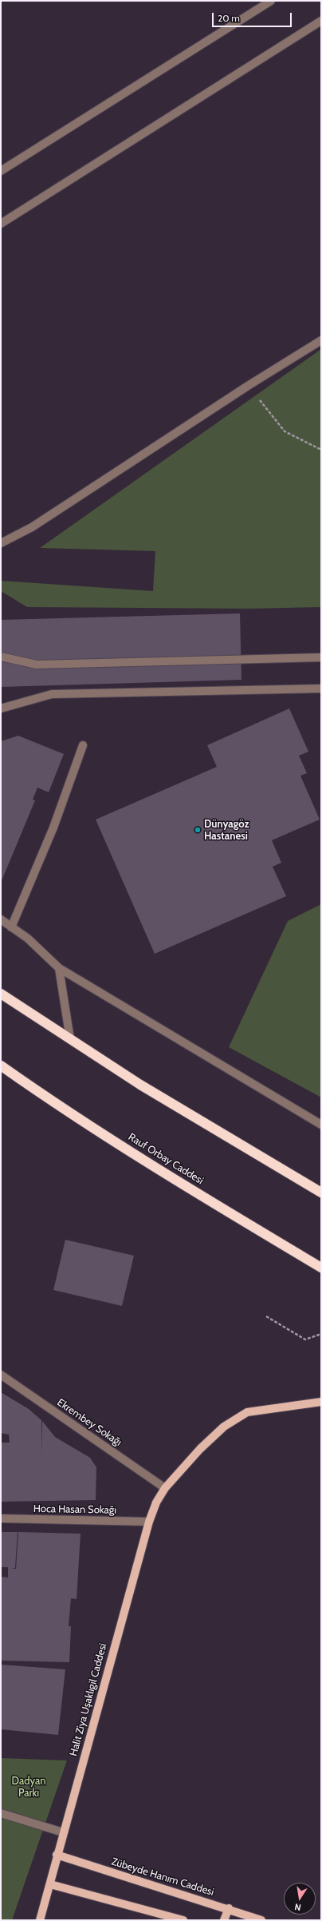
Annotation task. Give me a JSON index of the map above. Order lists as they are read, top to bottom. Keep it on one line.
{"streets":{"highway":["Rauf Orbay Caddesi"],"main road":["Halit Ziya Uşaklıgil Caddesi","Zübeyde Hanım Caddesi"],"street":["Ekrembey Sokağı","Hoca Hasan Sokağı"]},"crossings":[["Ekrembey Sokağı","Halit Ziya Uşaklıgil Caddesi"],["Hoca Hasan Sokağı","Halit Ziya Uşaklıgil Caddesi"],["Halit Ziya Uşaklıgil Caddesi","Zübeyde Hanım Caddesi"]],"parks":["Dadyan Parkı"],"places":["Dünyagöz Hastanesi"],"scale_bar":"20 m","north":"bottom"}
